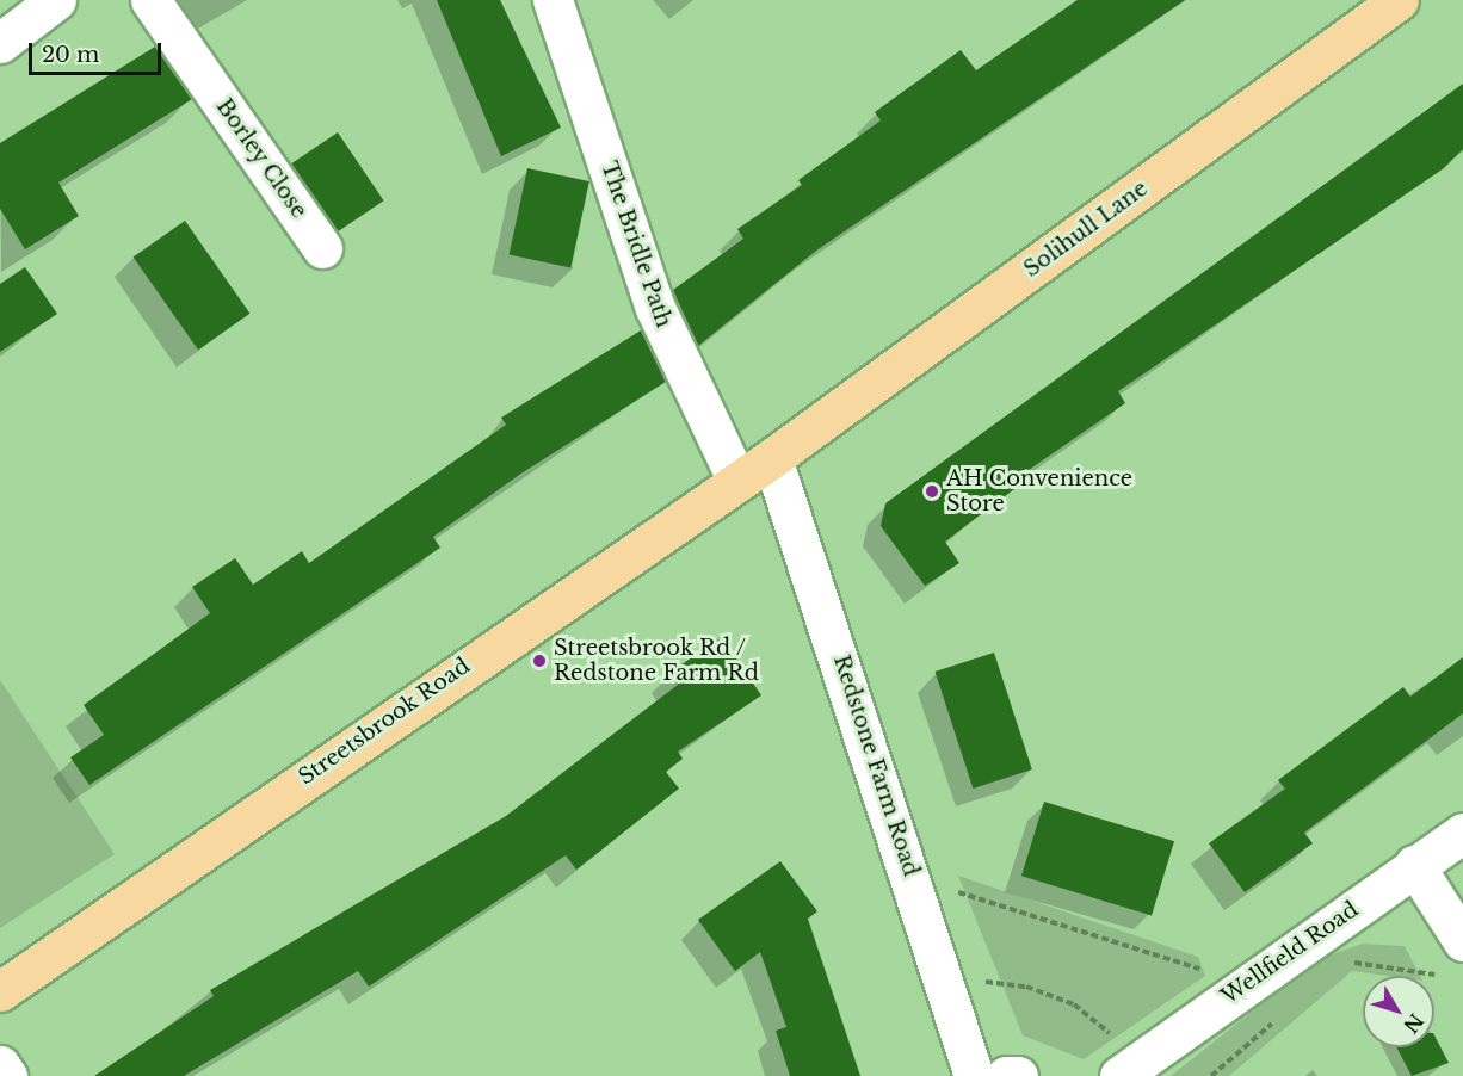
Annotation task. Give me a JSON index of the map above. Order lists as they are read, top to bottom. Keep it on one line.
{"streets":{"main road":["Solihull Lane","Streetsbrook Road"],"street":["Borley Close","The Bridle Path","Redstone Farm Road","Wellfield Road"]},"crossings":[["Solihull Lane","Streetsbrook Road"],["Solihull Lane","Redstone Farm Road"],["The Bridle Path","Streetsbrook Road"],["Streetsbrook Road","Redstone Farm Road"]],"places":["AH Convenience Store","Streetsbrook Rd / Redstone Farm Rd"],"scale_bar":"20 m","north":"bottom right"}
